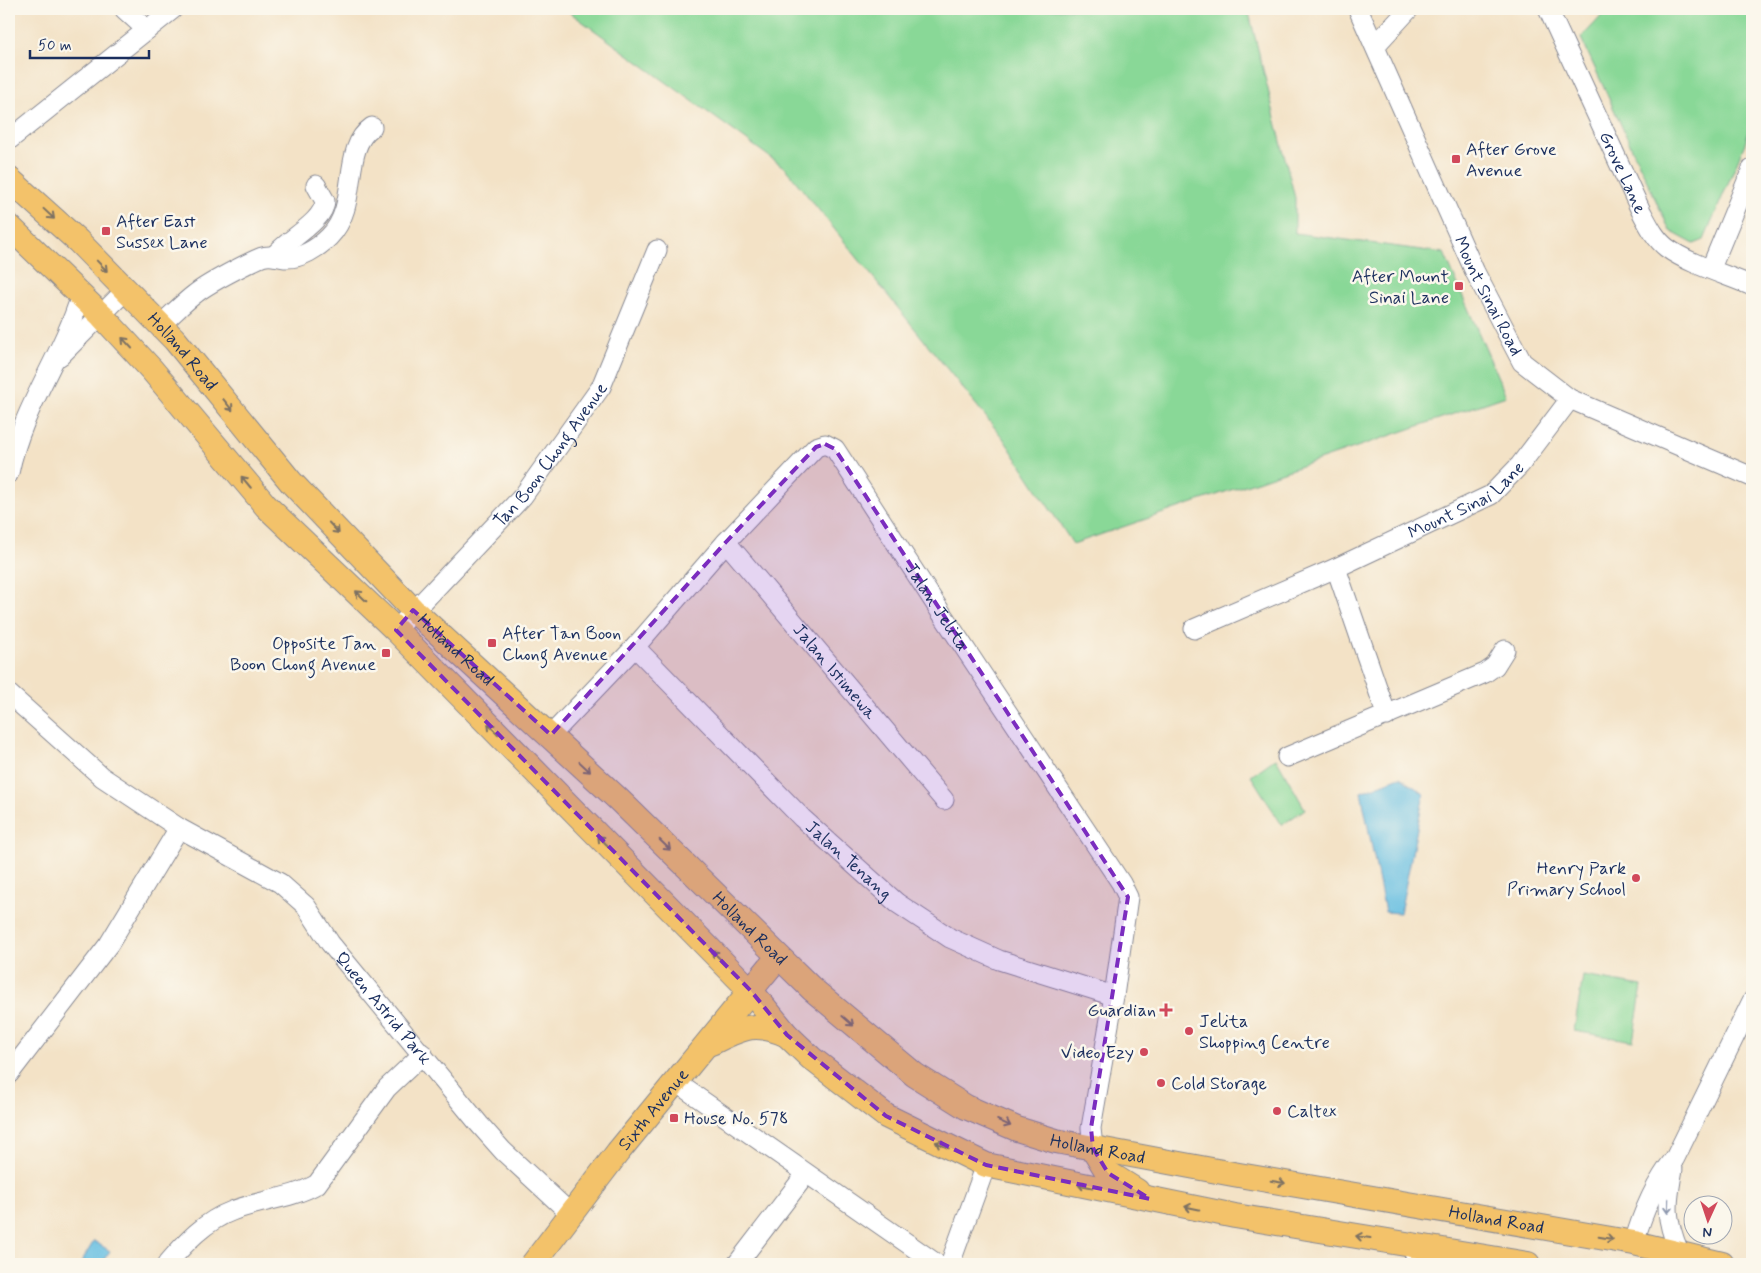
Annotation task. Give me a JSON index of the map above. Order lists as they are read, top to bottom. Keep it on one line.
{"streets":{"main road":["Holland Road","Sixth Avenue"],"street":["Grove Lane","Mount Sinai Road","Tan Boon Chong Avenue","Mount Sinai Lane","Jalan Jelita","Jalan Istimewa","Jalan Tenang","Queen Astrid Park"]},"crossings":[["Mount Sinai Road","Mount Sinai Lane"],["Holland Road","Tan Boon Chong Avenue"],["Holland Road","Jalan Jelita"],["Holland Road","Sixth Avenue"],["Jalan Jelita","Jalan Istimewa"],["Jalan Jelita","Jalan Tenang"],["Queen Astrid Park","Sixth Avenue"]],"places":{"transit":["After Grove Avenue","After East Sussex Lane","After Mount Sinai Lane","After Tan Boon Chong Avenue","Opposite Tan Boon Chong Avenue","House No. 578"],"other":["Henry Park Primary School","Jelita Shopping Centre","Video Ezy","Cold Storage","Caltex"],"health":["Guardian"]},"scale_bar":"50 m","north":"bottom"}
